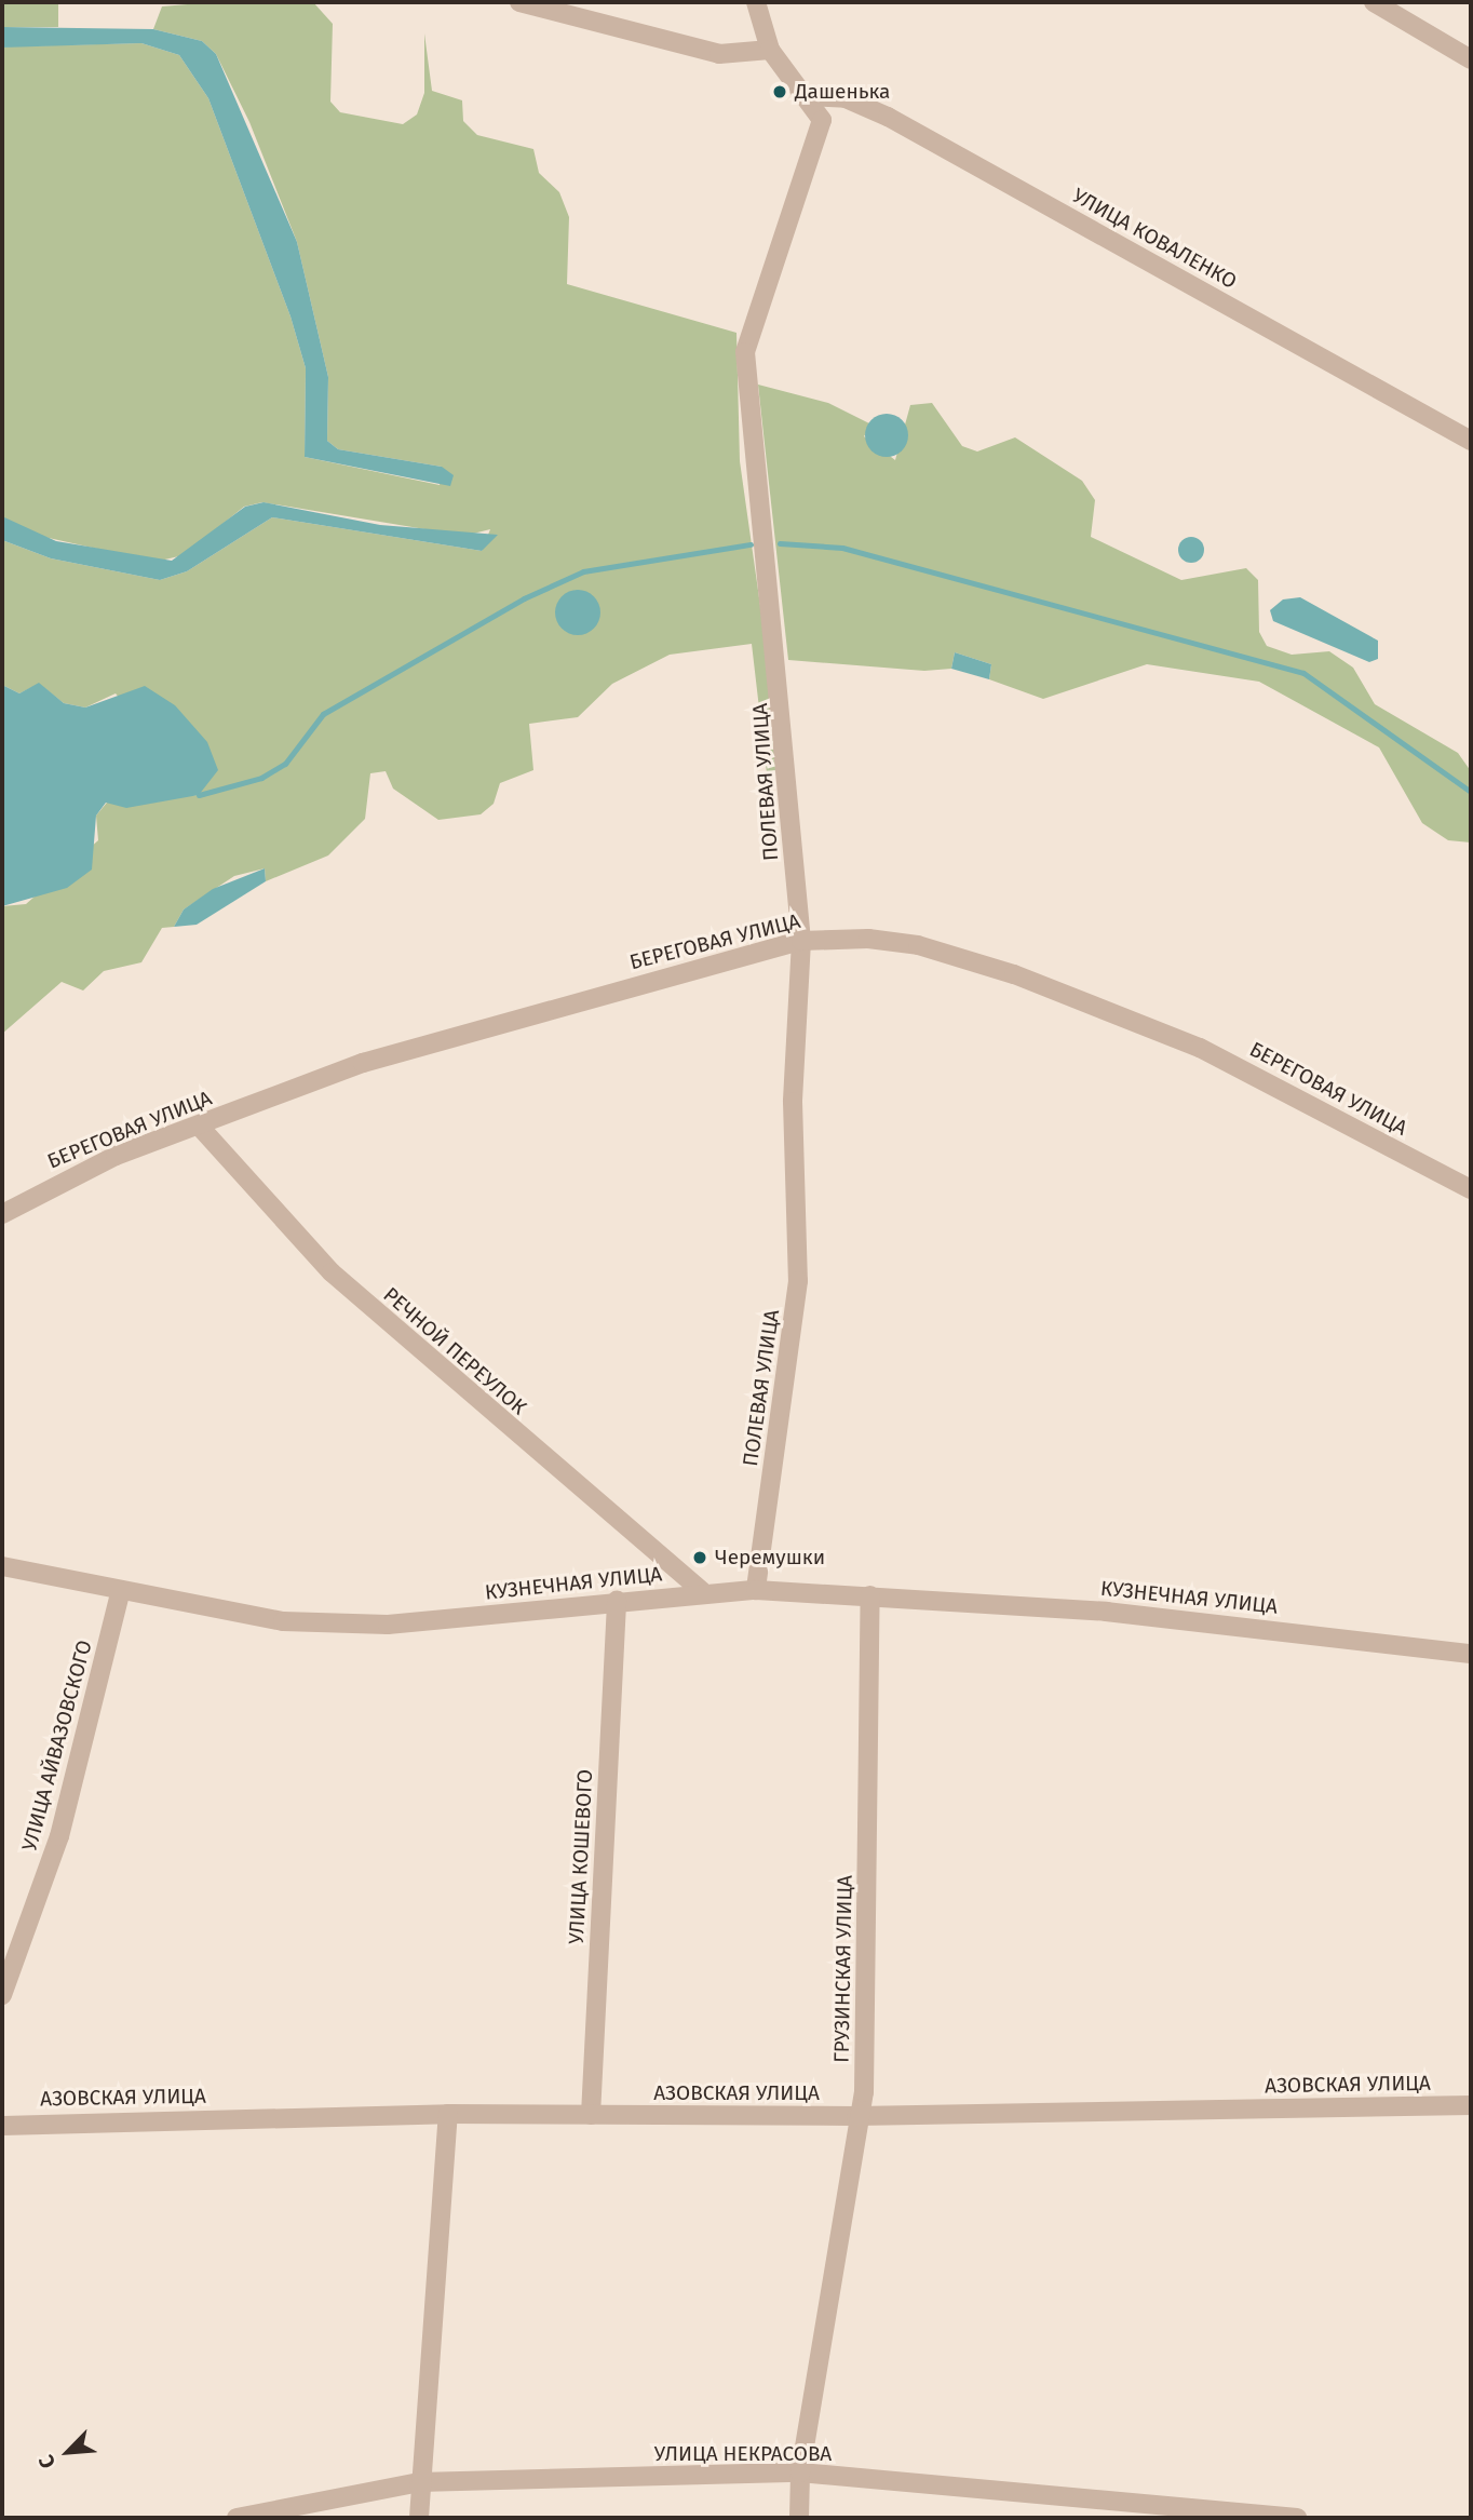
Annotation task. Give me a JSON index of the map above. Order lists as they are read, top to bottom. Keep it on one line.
{"streets":{"street":["УЛИЦА КОВАЛЕНКО","ПОЛЕВАЯ УЛИЦА","БЕРЕГОВАЯ УЛИЦА","РЕЧНОЙ ПЕРЕУЛОК","КУЗНЕЧНАЯ УЛИЦА","УЛИЦА АЙВАЗОВСКОГО","УЛИЦА КОШЕВОГО","ГРУЗИНСКАЯ УЛИЦА","АЗОВСКАЯ УЛИЦА","УЛИЦА НЕКРАСОВА"]},"crossings":[["УЛИЦА КОВАЛЕНКО","ПОЛЕВАЯ УЛИЦА"],["ПОЛЕВАЯ УЛИЦА","БЕРЕГОВАЯ УЛИЦА"],["ПОЛЕВАЯ УЛИЦА","КУЗНЕЧНАЯ УЛИЦА"],["БЕРЕГОВАЯ УЛИЦА","РЕЧНОЙ ПЕРЕУЛОК"],["РЕЧНОЙ ПЕРЕУЛОК","КУЗНЕЧНАЯ УЛИЦА"],["КУЗНЕЧНАЯ УЛИЦА","УЛИЦА АЙВАЗОВСКОГО"],["КУЗНЕЧНАЯ УЛИЦА","УЛИЦА КОШЕВОГО"],["КУЗНЕЧНАЯ УЛИЦА","ГРУЗИНСКАЯ УЛИЦА"],["УЛИЦА КОШЕВОГО","АЗОВСКАЯ УЛИЦА"],["ГРУЗИНСКАЯ УЛИЦА","АЗОВСКАЯ УЛИЦА"],["ГРУЗИНСКАЯ УЛИЦА","УЛИЦА НЕКРАСОВА"]],"places":["Дашенька","Черемушки"],"north":"bottom left"}
